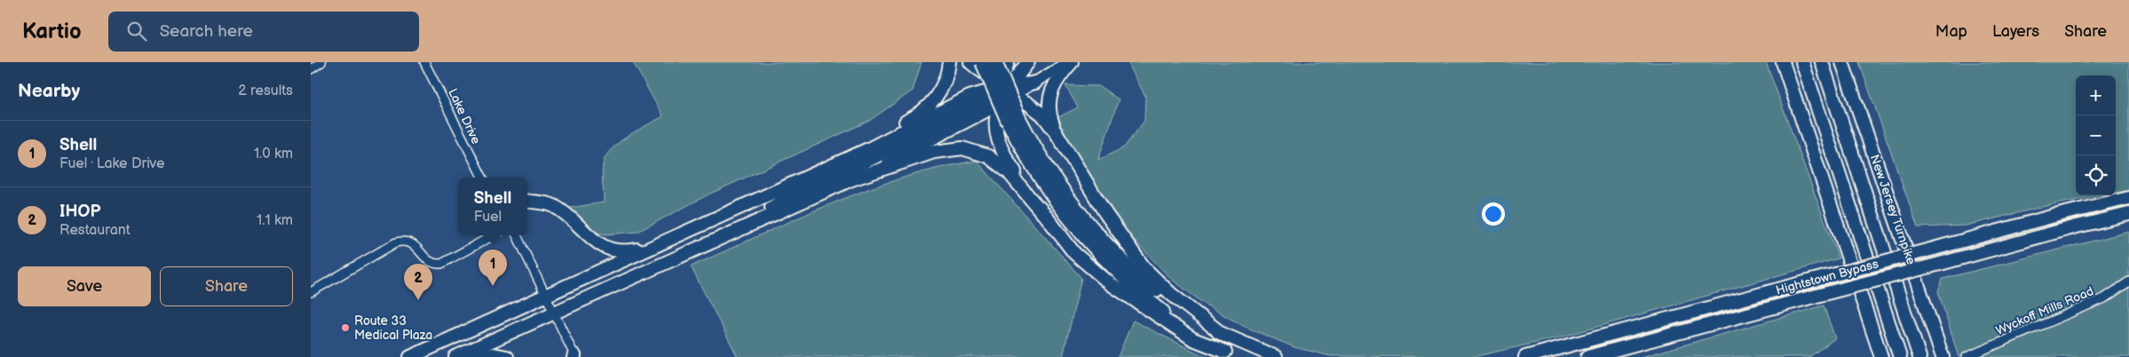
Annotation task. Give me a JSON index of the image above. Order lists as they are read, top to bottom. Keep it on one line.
{"streets":{"highway":["New Jersey Turnpike","Hightstown Bypass"],"street":["Lake Drive","Wyckoff Mills Road"]},"places":["Route 33 Medical Plaza"],"page":{"header":"Kartio","search":"Search here","nav":["Map","Layers","Share"],"heading":["Nearby","2 results"],"map_buttons":["+","−"],"list":[{"mark":"1","name":"Shell","note":"Fuel · Lake Drive","value":"1.0 km"},{"mark":"2","name":"IHOP","note":"Restaurant","value":"1.1 km"}],"popup":["Shell","Fuel"],"pins":["1","2"],"buttons":["Save","Share"]}}
